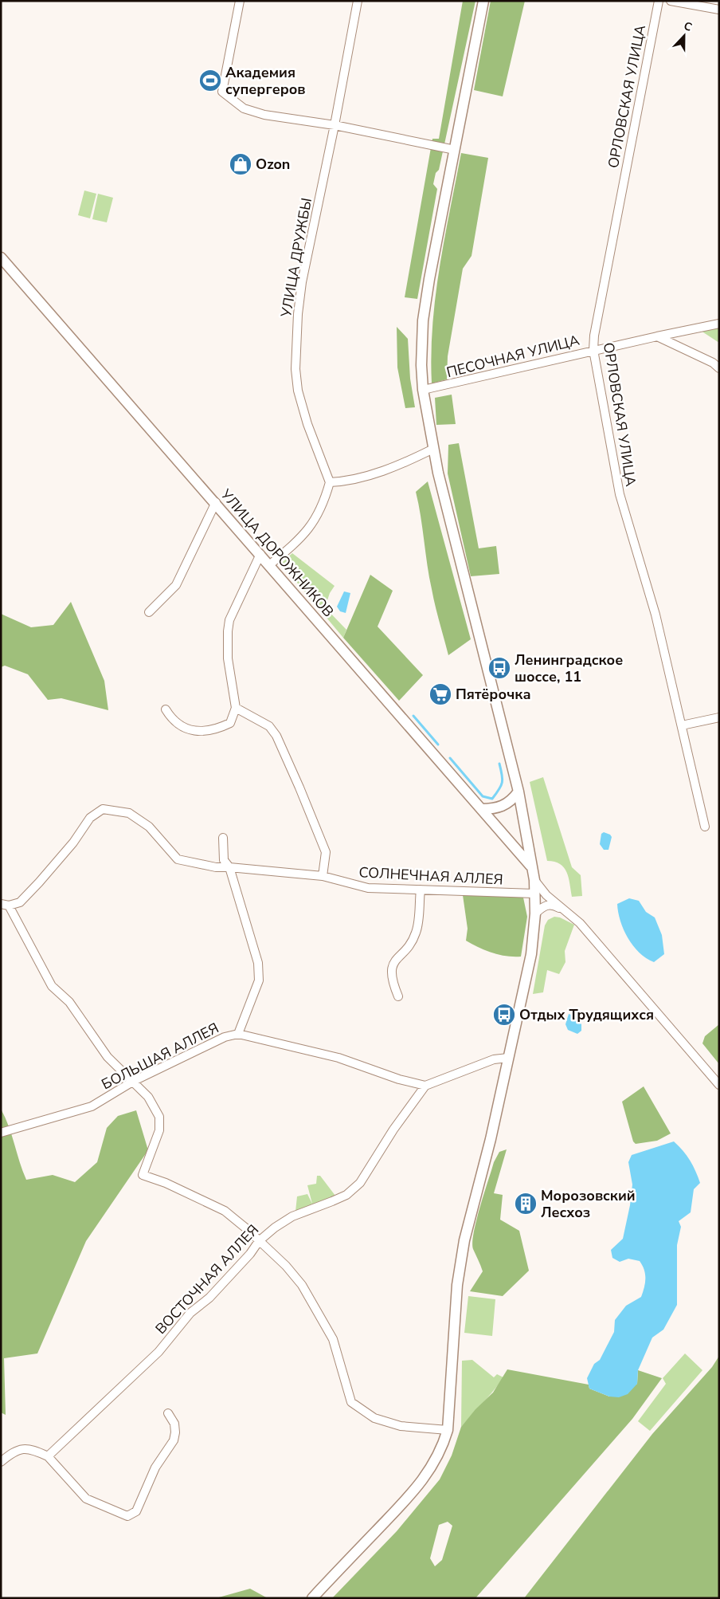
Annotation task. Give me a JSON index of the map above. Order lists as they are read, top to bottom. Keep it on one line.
{"streets":{"main road":["УЛИЦА ДОРОЖНИКОВ"],"street":["ОРЛОВСКАЯ УЛИЦА","УЛИЦА ДРУЖБЫ","ПЕСОЧНАЯ УЛИЦА","СОЛНЕЧНАЯ АЛЛЕЯ","БОЛЬШАЯ АЛЛЕЯ","ВОСТОЧНАЯ АЛЛЕЯ"]},"crossings":[["ОРЛОВСКАЯ УЛИЦА","ПЕСОЧНАЯ УЛИЦА"],["БОЛЬШАЯ АЛЛЕЯ","ВОСТОЧНАЯ АЛЛЕЯ"]],"places":{"sports":["Академия супергеров"],"shop":["Ozon"],"bus stop":["Ленинградское шоссе, 11","Отдых Трудящихся"],"supermarket":["Пятёрочка"],"building":["Морозовский Лесхоз"]},"north":"top"}
